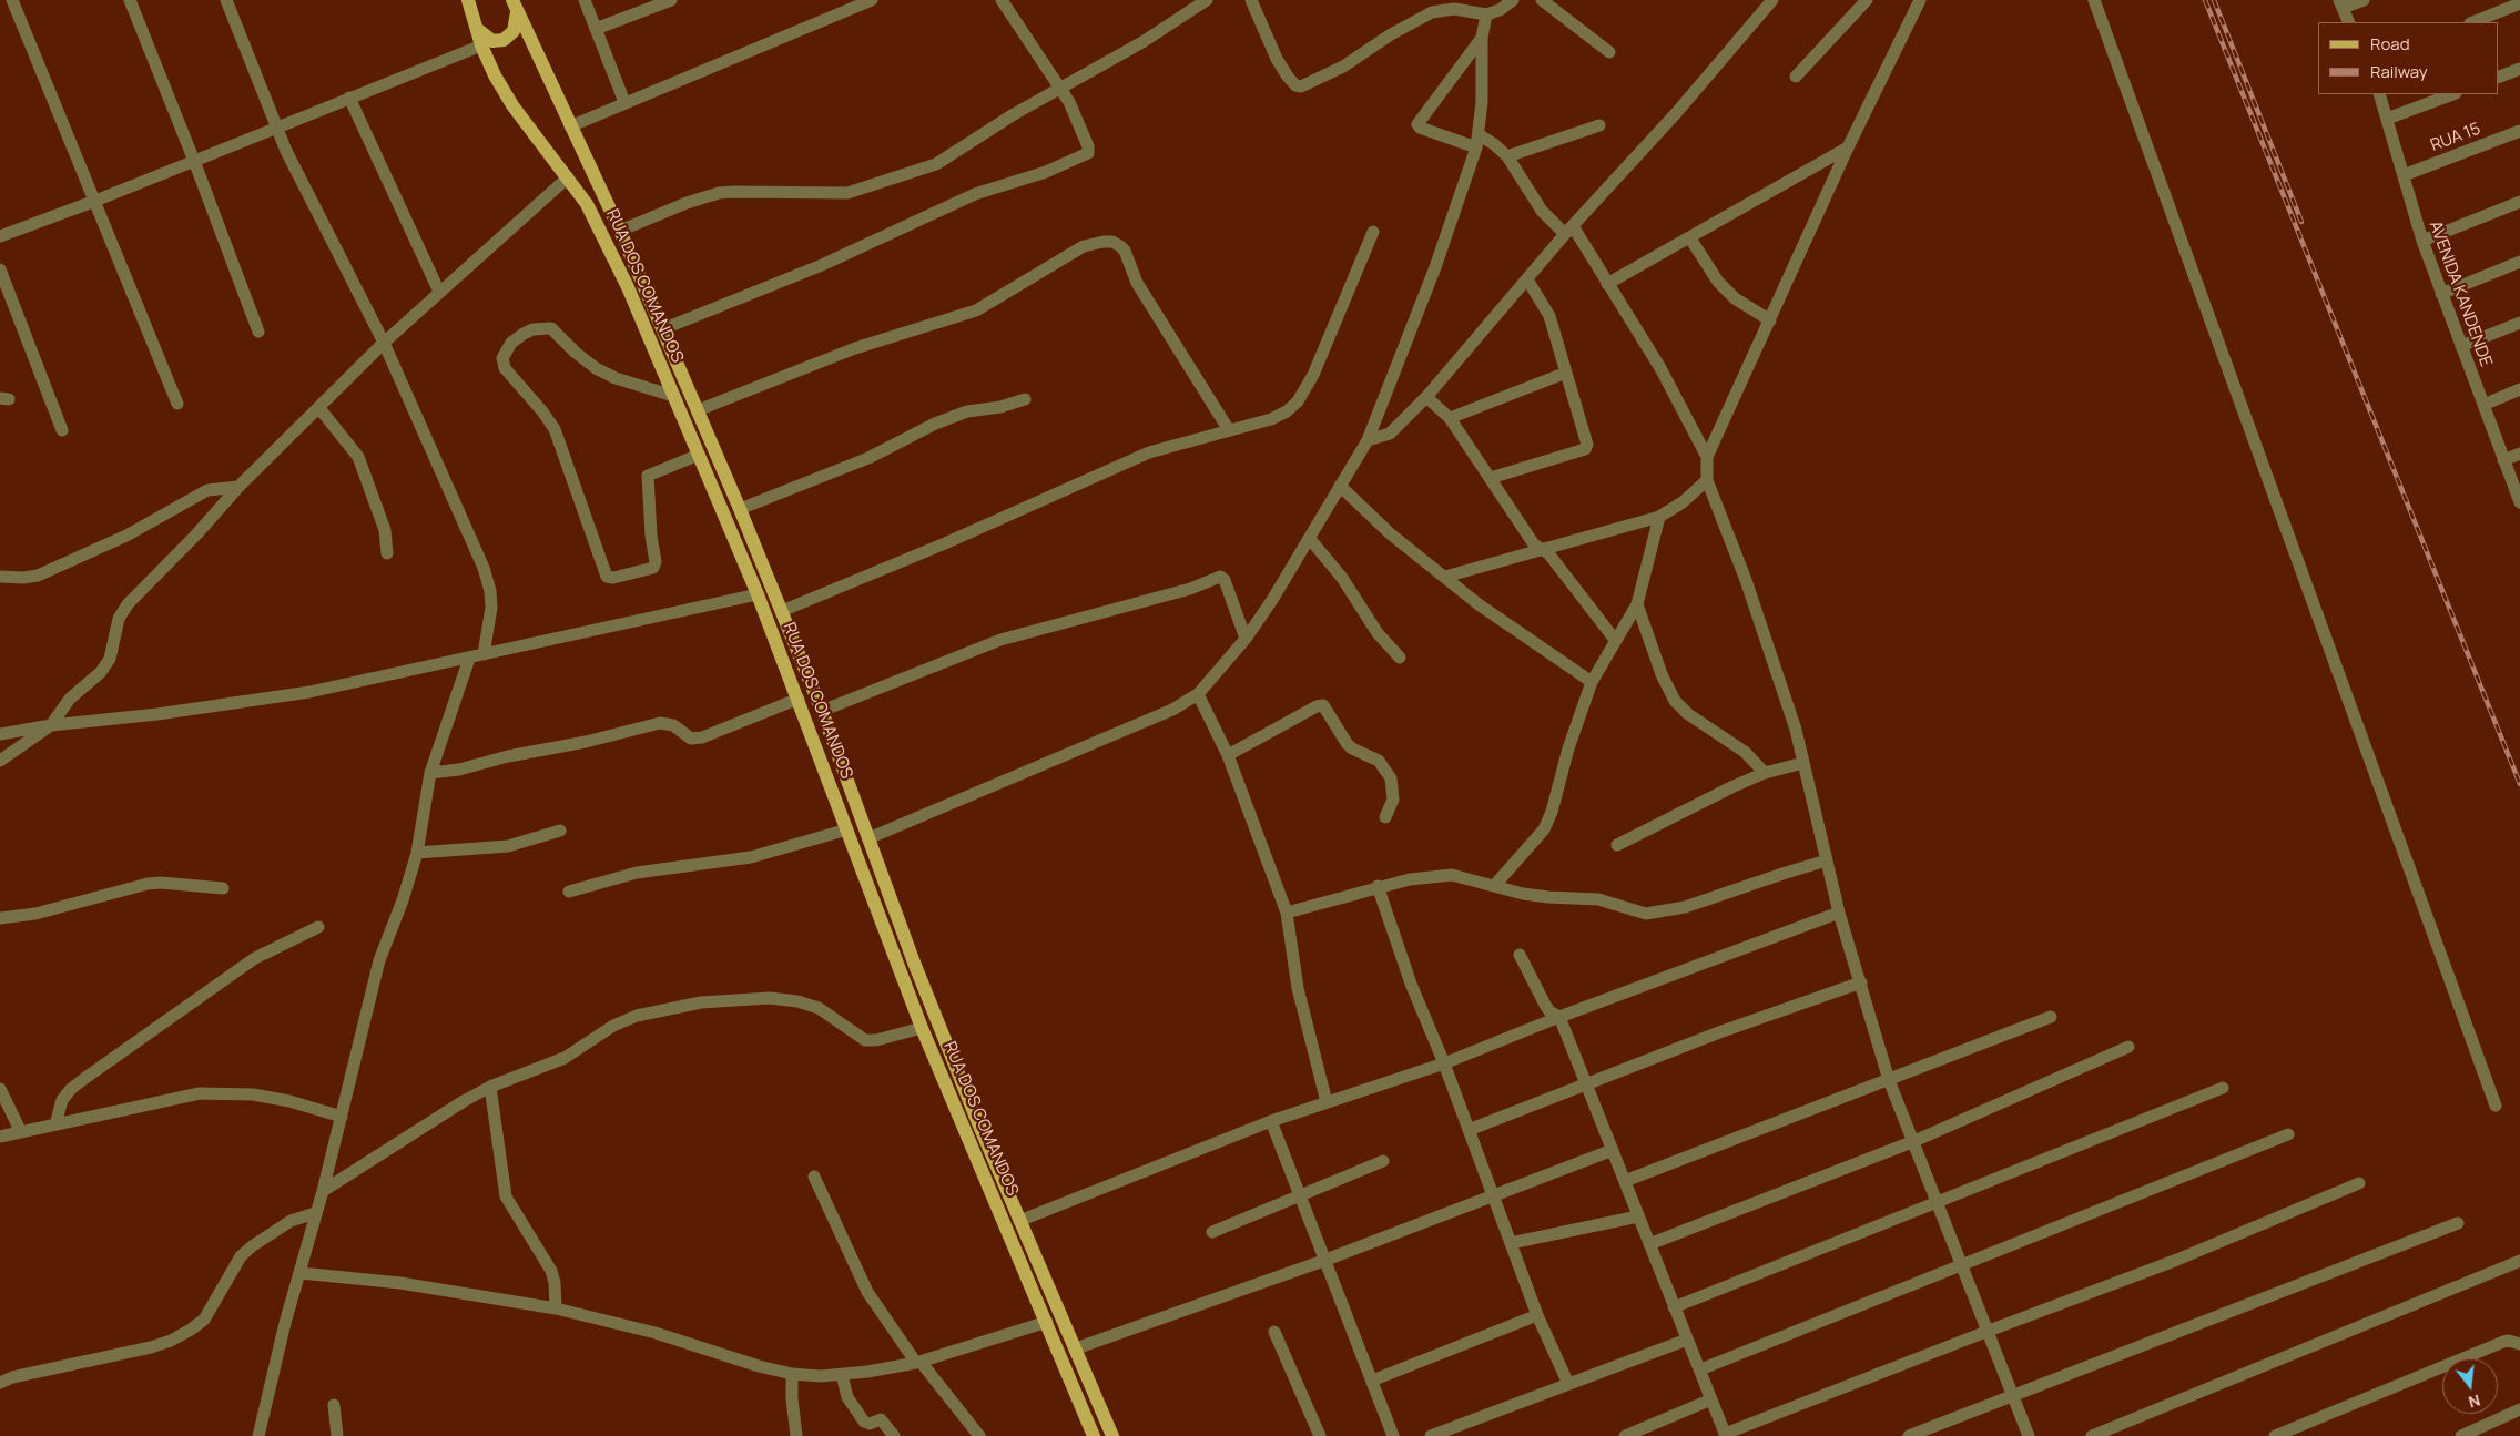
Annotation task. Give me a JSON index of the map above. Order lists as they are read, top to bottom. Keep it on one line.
{"streets":{"main road":["RUA DOS COMANDOS"],"street":["RUA 15","AVENIDA KANDENDE"]},"crossings":[["RUA 15","AVENIDA KANDENDE"]],"legend":["Road","Railway"],"north":"bottom"}
